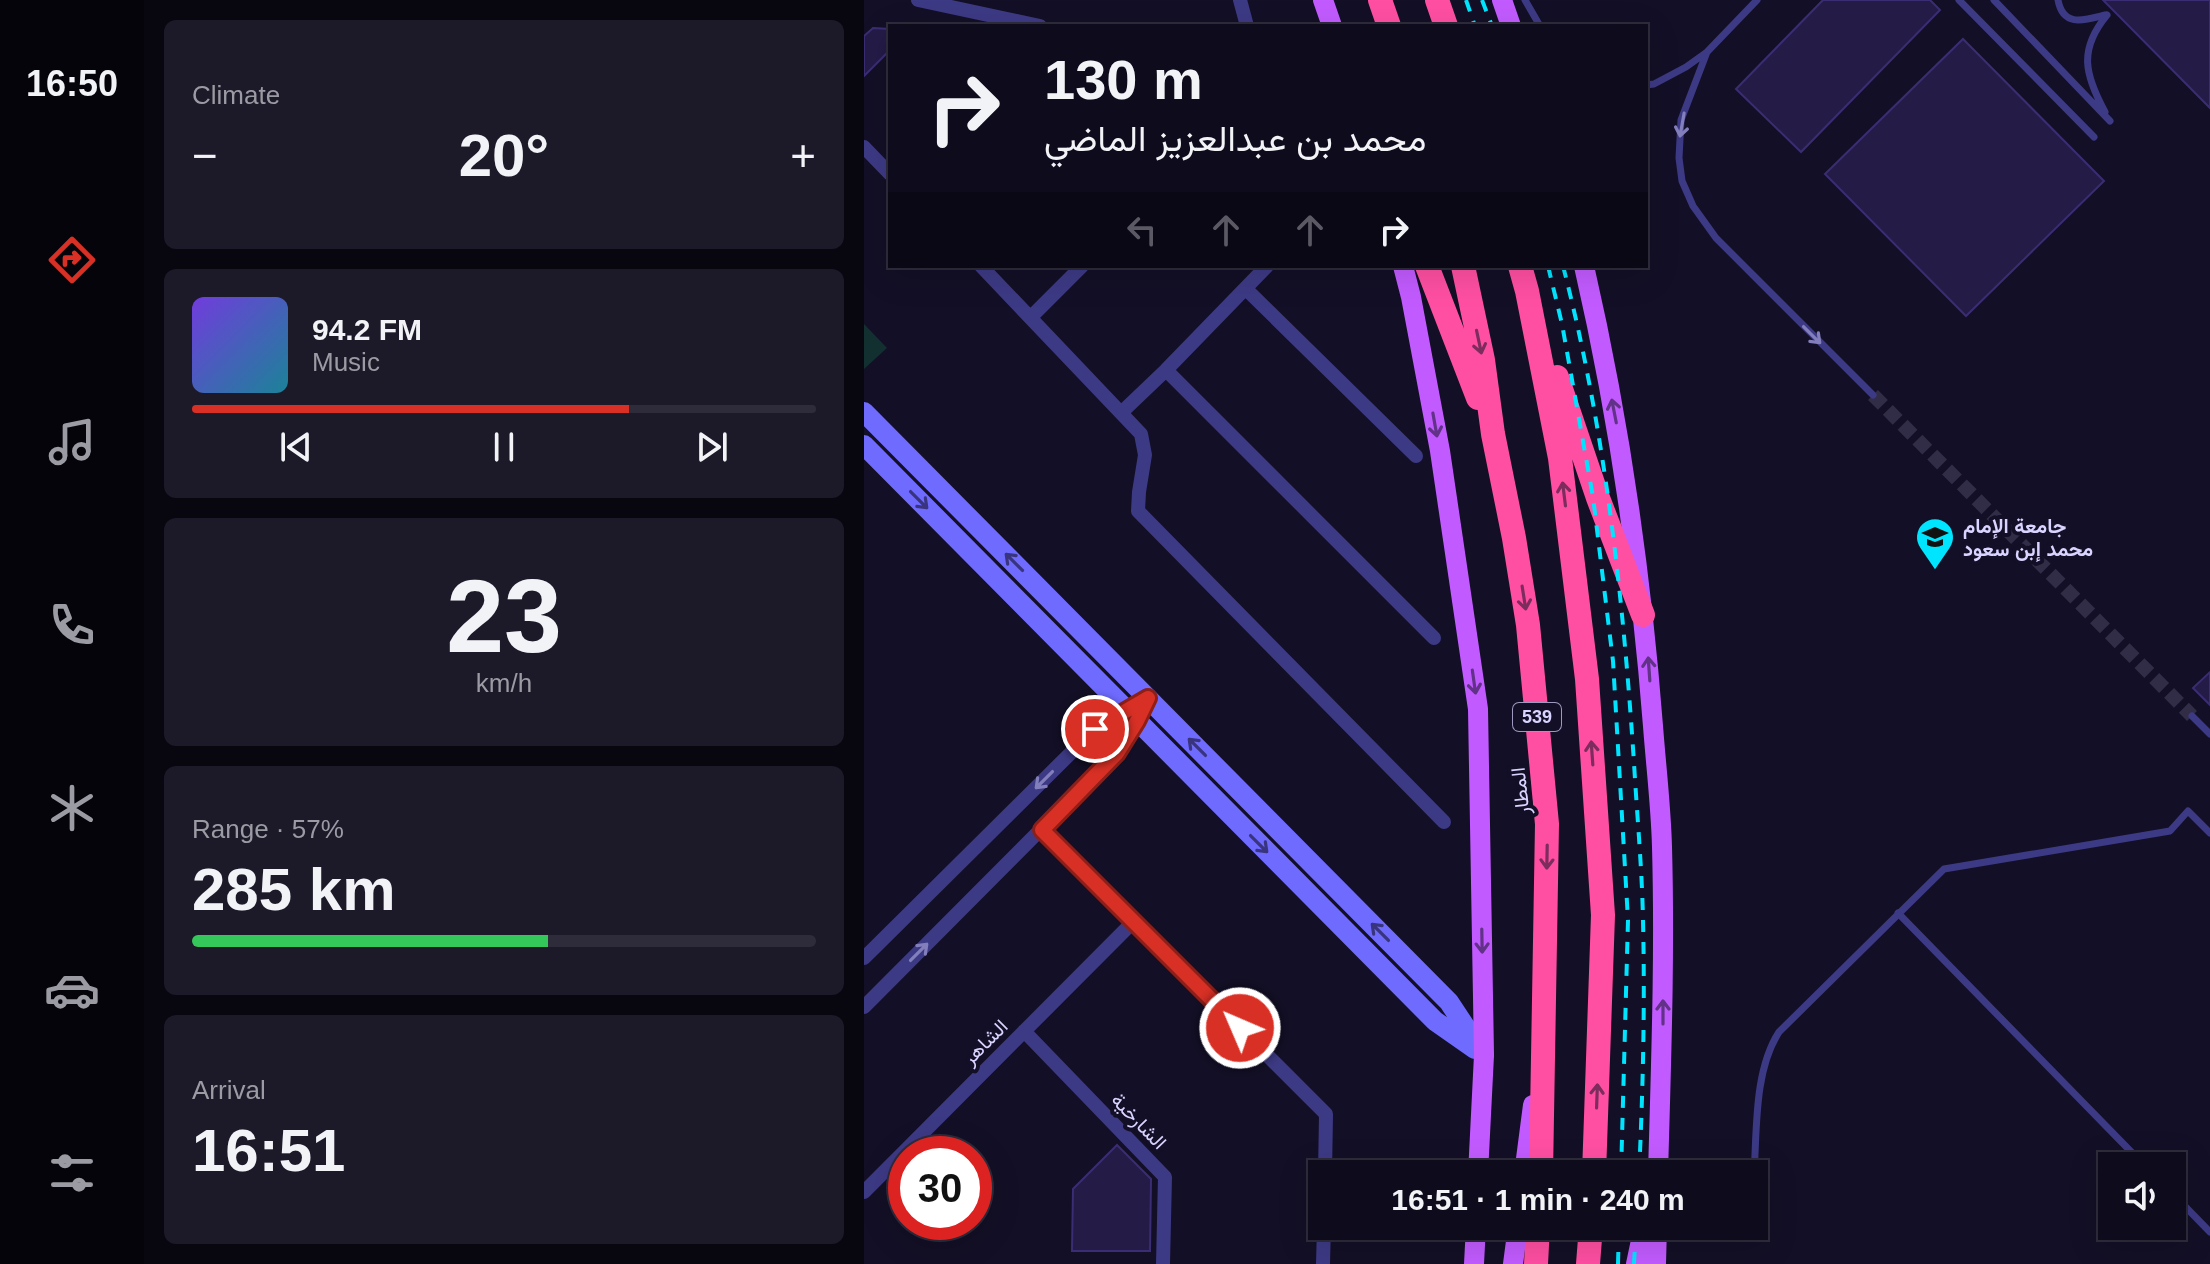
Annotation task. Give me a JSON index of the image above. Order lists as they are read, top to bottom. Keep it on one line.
{"streets":{"highway":["539","المطار"],"street":["الشاهر","الشارخية"]},"crossings":[["الشاهر","الشارخية"]],"places":{"school or university":["جامعة الإمام محمد إبن سعود"]},"page":{"tabs":"16:50","tile":["Climate",["23","km/h"],["Range · 57%","285 km"],["Arrival","16:51"]],"turn":["130 m","محمد بن عبدالعزيز الماضي"],"heat":["−","20°","+"],"song":["94.2 FM","Music"],"limit":"30","trip":"16:51 · 1 min · 240 m"}}
